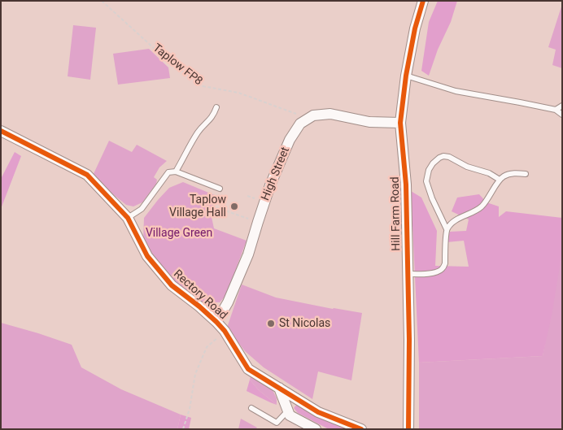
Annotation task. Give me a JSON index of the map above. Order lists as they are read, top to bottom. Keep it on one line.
{"streets":{"street":["High Street","Hill Farm Road","Rectory Road"],"path":["Taplow FP8"]},"crossings":[["Taplow FP8","High Street"],["High Street","Rectory Road"]],"parks":["Village Green"],"places":["Taplow Village Hall","St Nicolas"]}
